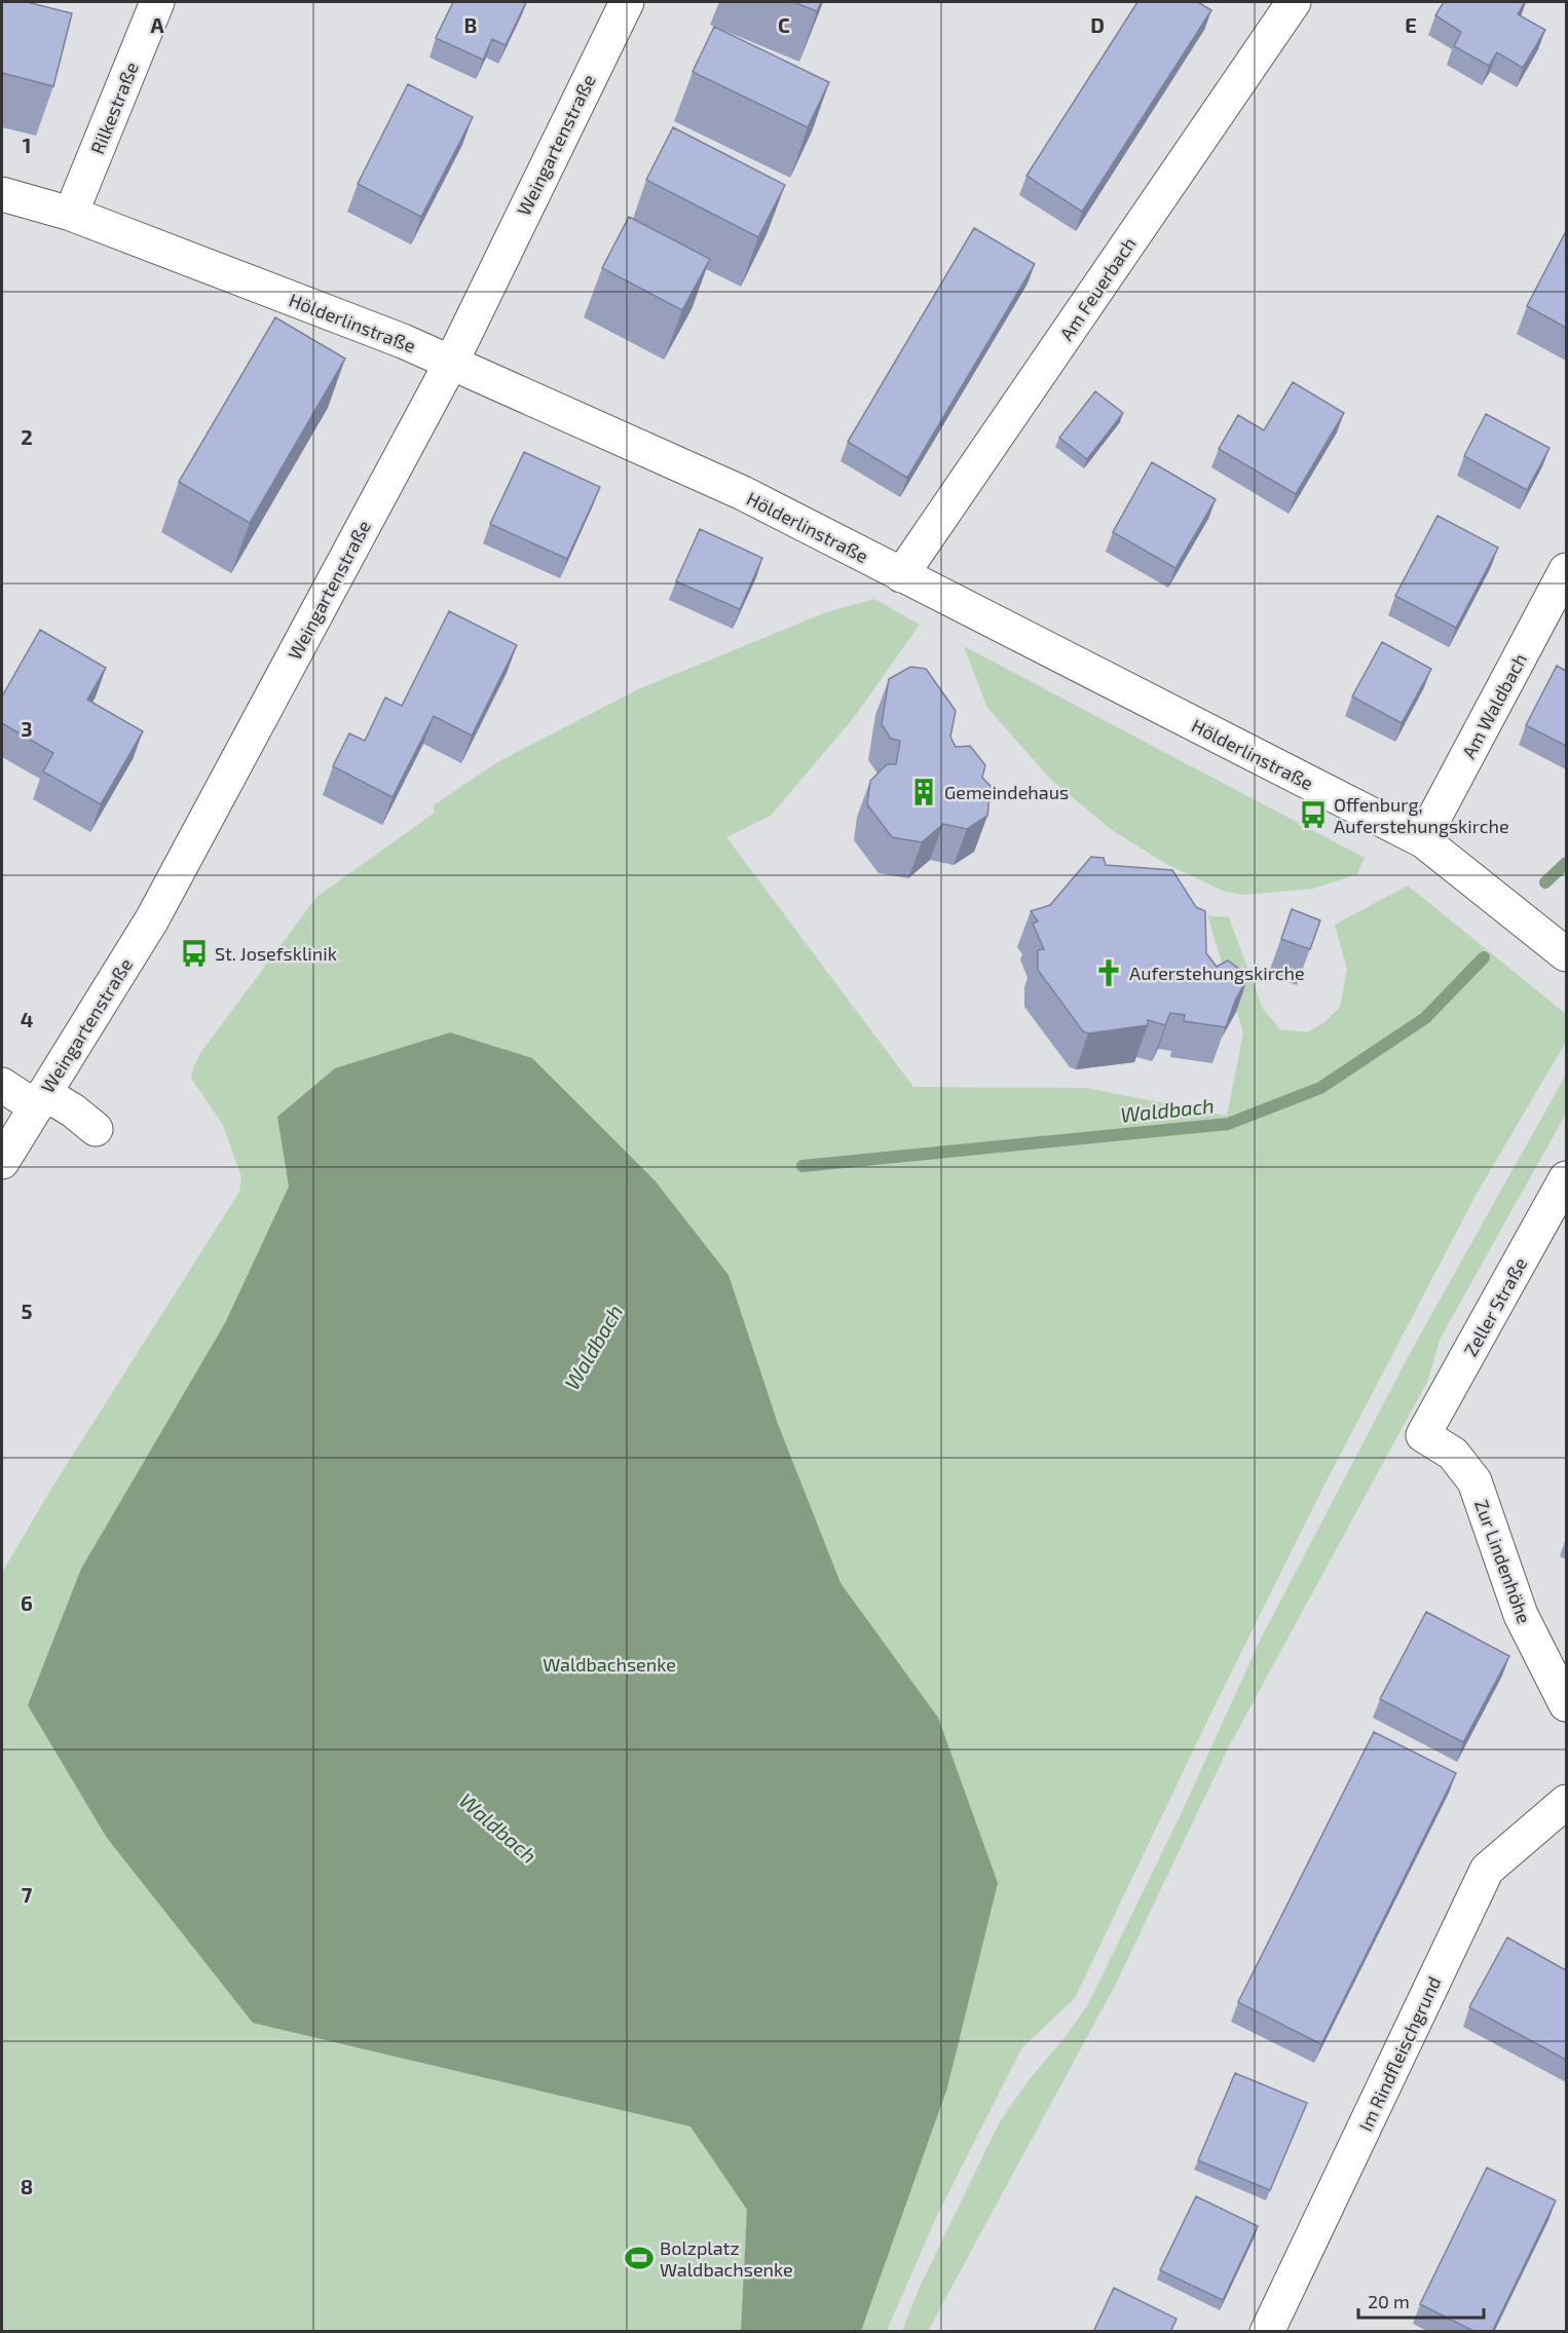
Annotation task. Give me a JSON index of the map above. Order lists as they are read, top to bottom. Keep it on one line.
{"streets":{"street":["Rilkestraße","Weingartenstraße","Am Feuerbach","Hölderlinstraße","Am Waldbach","Zeller Straße","Zur Lindenhöhe","Im Rindfleischgrund"]},"crossings":[["Rilkestraße","Hölderlinstraße"],["Weingartenstraße","Hölderlinstraße"],["Am Feuerbach","Hölderlinstraße"],["Hölderlinstraße","Am Waldbach"],["Zeller Straße","Zur Lindenhöhe"]],"water":["Waldbach"],"parks":["Waldbachsenke"],"places":{"building":["Gemeindehaus"],"bus stop":["Offenburg, Auferstehungskirche","St. Josefsklinik"],"church":["Auferstehungskirche"],"sports":["Bolzplatz Waldbachsenke"]},"scale_bar":"20 m","grid":{"columns":["A","B","C","D","E"],"rows":["1","2","3","4","5","6","7","8"]}}
